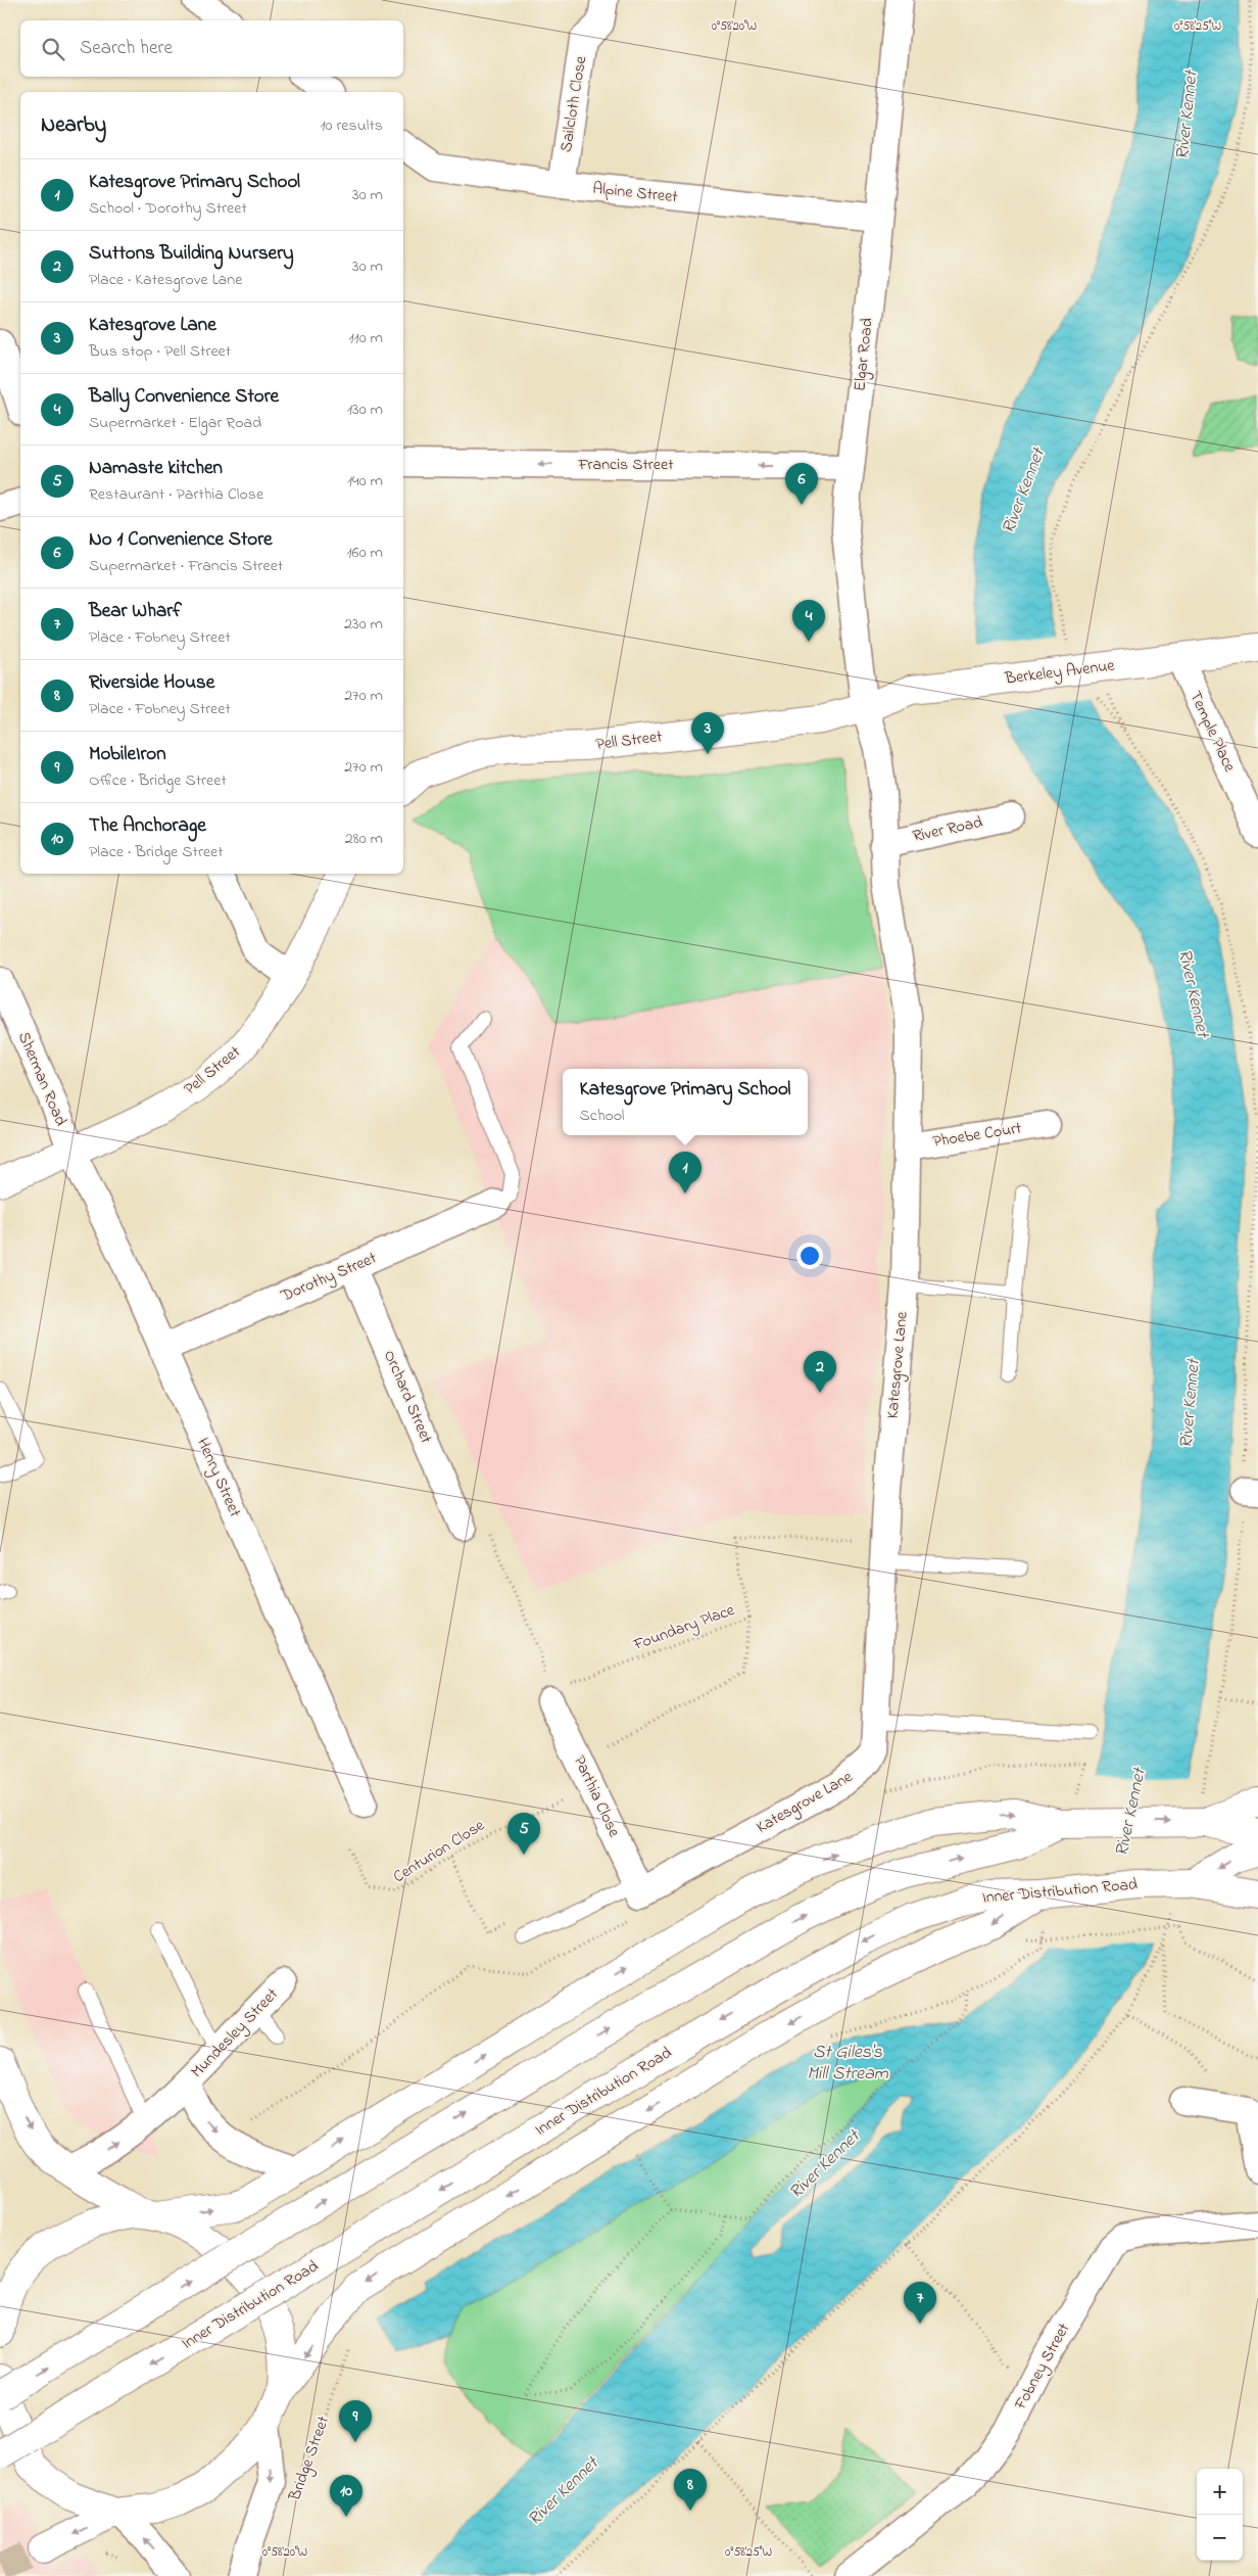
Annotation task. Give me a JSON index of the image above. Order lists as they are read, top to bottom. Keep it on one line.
{"streets":{"main road":["Berkeley Avenue","Pell Street","Inner Distribution Road"],"street":["Sailcloth Close","Alpine Street","Elgar Road","Francis Street","Temple Place","River Road","Sherman Road","Phoebe Court","Dorothy Street","Katesgrove Lane","Orchard Street","Henry Street","Parthia Close","Mundesley Street","Fobney Street","Bridge Street"],"path":["Foundary Place","Centurion Close"]},"crossings":[["Sailcloth Close","Alpine Street"],["Alpine Street","Elgar Road"],["Elgar Road","Francis Street"],["Elgar Road","Berkeley Avenue"],["Elgar Road","Pell Street"],["Elgar Road","Katesgrove Lane"],["Berkeley Avenue","Temple Place"],["Berkeley Avenue","Pell Street"],["Berkeley Avenue","Katesgrove Lane"],["Pell Street","Sherman Road"],["Pell Street","Katesgrove Lane"],["Pell Street","Henry Street"],["River Road","Katesgrove Lane"],["Sherman Road","Henry Street"],["Phoebe Court","Katesgrove Lane"],["Dorothy Street","Orchard Street"],["Dorothy Street","Henry Street"],["Katesgrove Lane","Parthia Close"],["Foundary Place","Parthia Close"],["Parthia Close","Centurion Close"]],"one_way":["Francis Street"],"water":["River Kennet","St Giles's Mill Stream"],"page":{"search":"Search here","heading":["Nearby","10 results"],"list":[{"mark":"1","name":"Katesgrove Primary School","note":"School · Dorothy Street","value":"30 m"},{"mark":"2","name":"Suttons Building Nursery","note":"Place · Katesgrove Lane","value":"30 m"},{"mark":"3","name":"Katesgrove Lane","note":"Bus stop · Pell Street","value":"110 m"},{"mark":"4","name":"Bally Convenience Store","note":"Supermarket · Elgar Road","value":"130 m"},{"mark":"5","name":"Namaste kitchen","note":"Restaurant · Parthia Close","value":"140 m"},{"mark":"6","name":"No 1 Convenience Store","note":"Supermarket · Francis Street","value":"160 m"},{"mark":"7","name":"Bear Wharf","note":"Place · Fobney Street","value":"230 m"},{"mark":"8","name":"Riverside House","note":"Place · Fobney Street","value":"270 m"},{"mark":"9","name":"MobileIron","note":"Office · Bridge Street","value":"270 m"},{"mark":"10","name":"The Anchorage","note":"Place · Bridge Street","value":"280 m"}],"pins":["6","4","3","1","2","5","7","9","8","10"],"popup":["Katesgrove Primary School","School"],"map_buttons":["+","−"]},"coordinates":["0°58'20\"W","0°58'25\"W"]}
